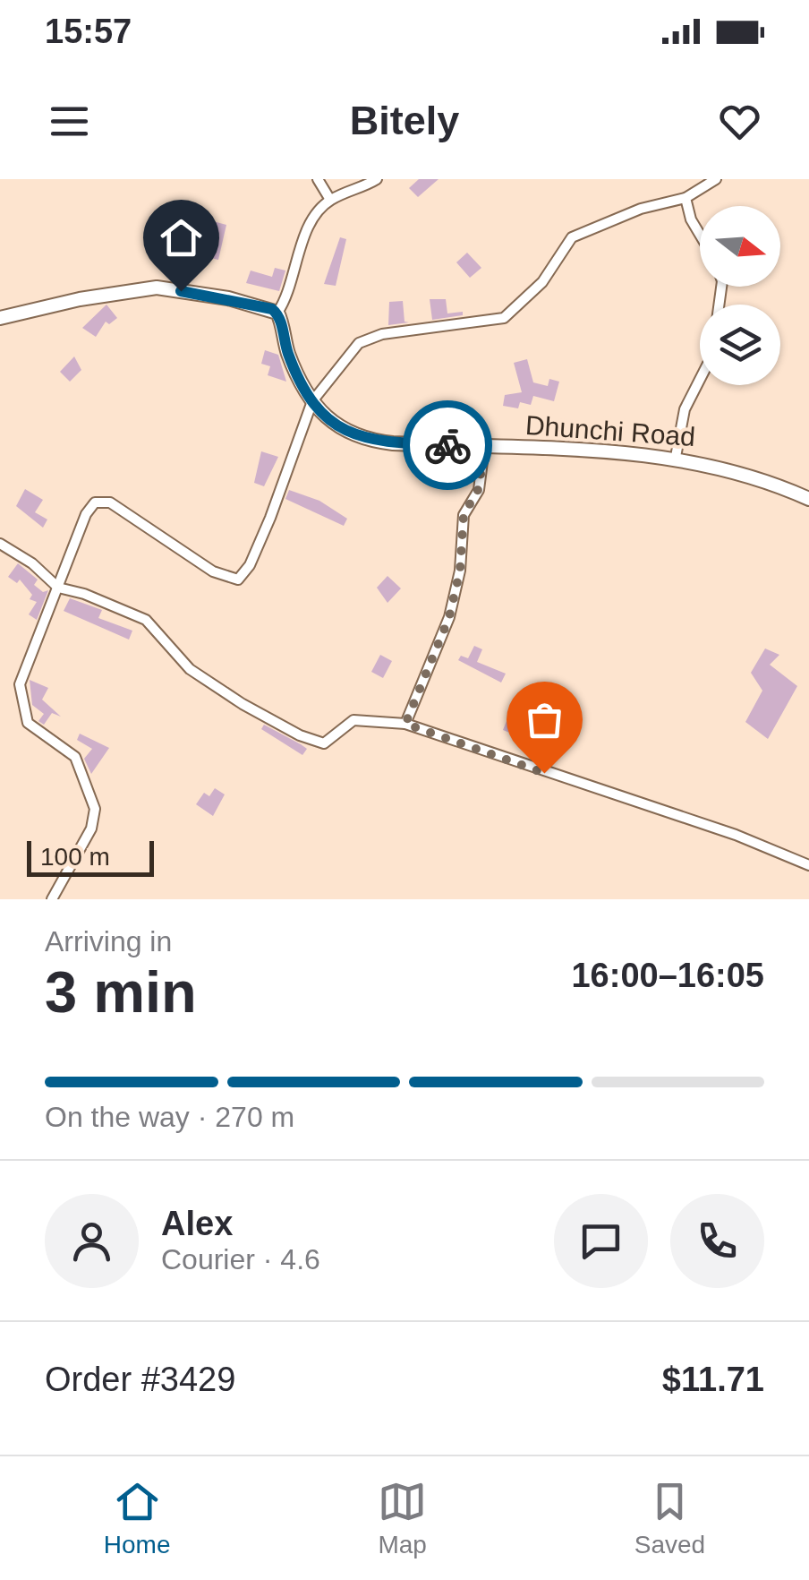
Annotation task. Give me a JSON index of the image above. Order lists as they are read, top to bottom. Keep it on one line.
{"streets":{"street":["Dhunchi Road"]},"scale_bar":"100 m","north":"right","page":{"status":"15:57","header":"Bitely","scale":"100 m","heading":["3 min","Arriving in","16:00–16:05"],"panel":["Alex","Courier · 4.6","Order #3429","$11.71"],"bar":"On the way · 270 m","tabs":["Home","Map","Saved"]}}
